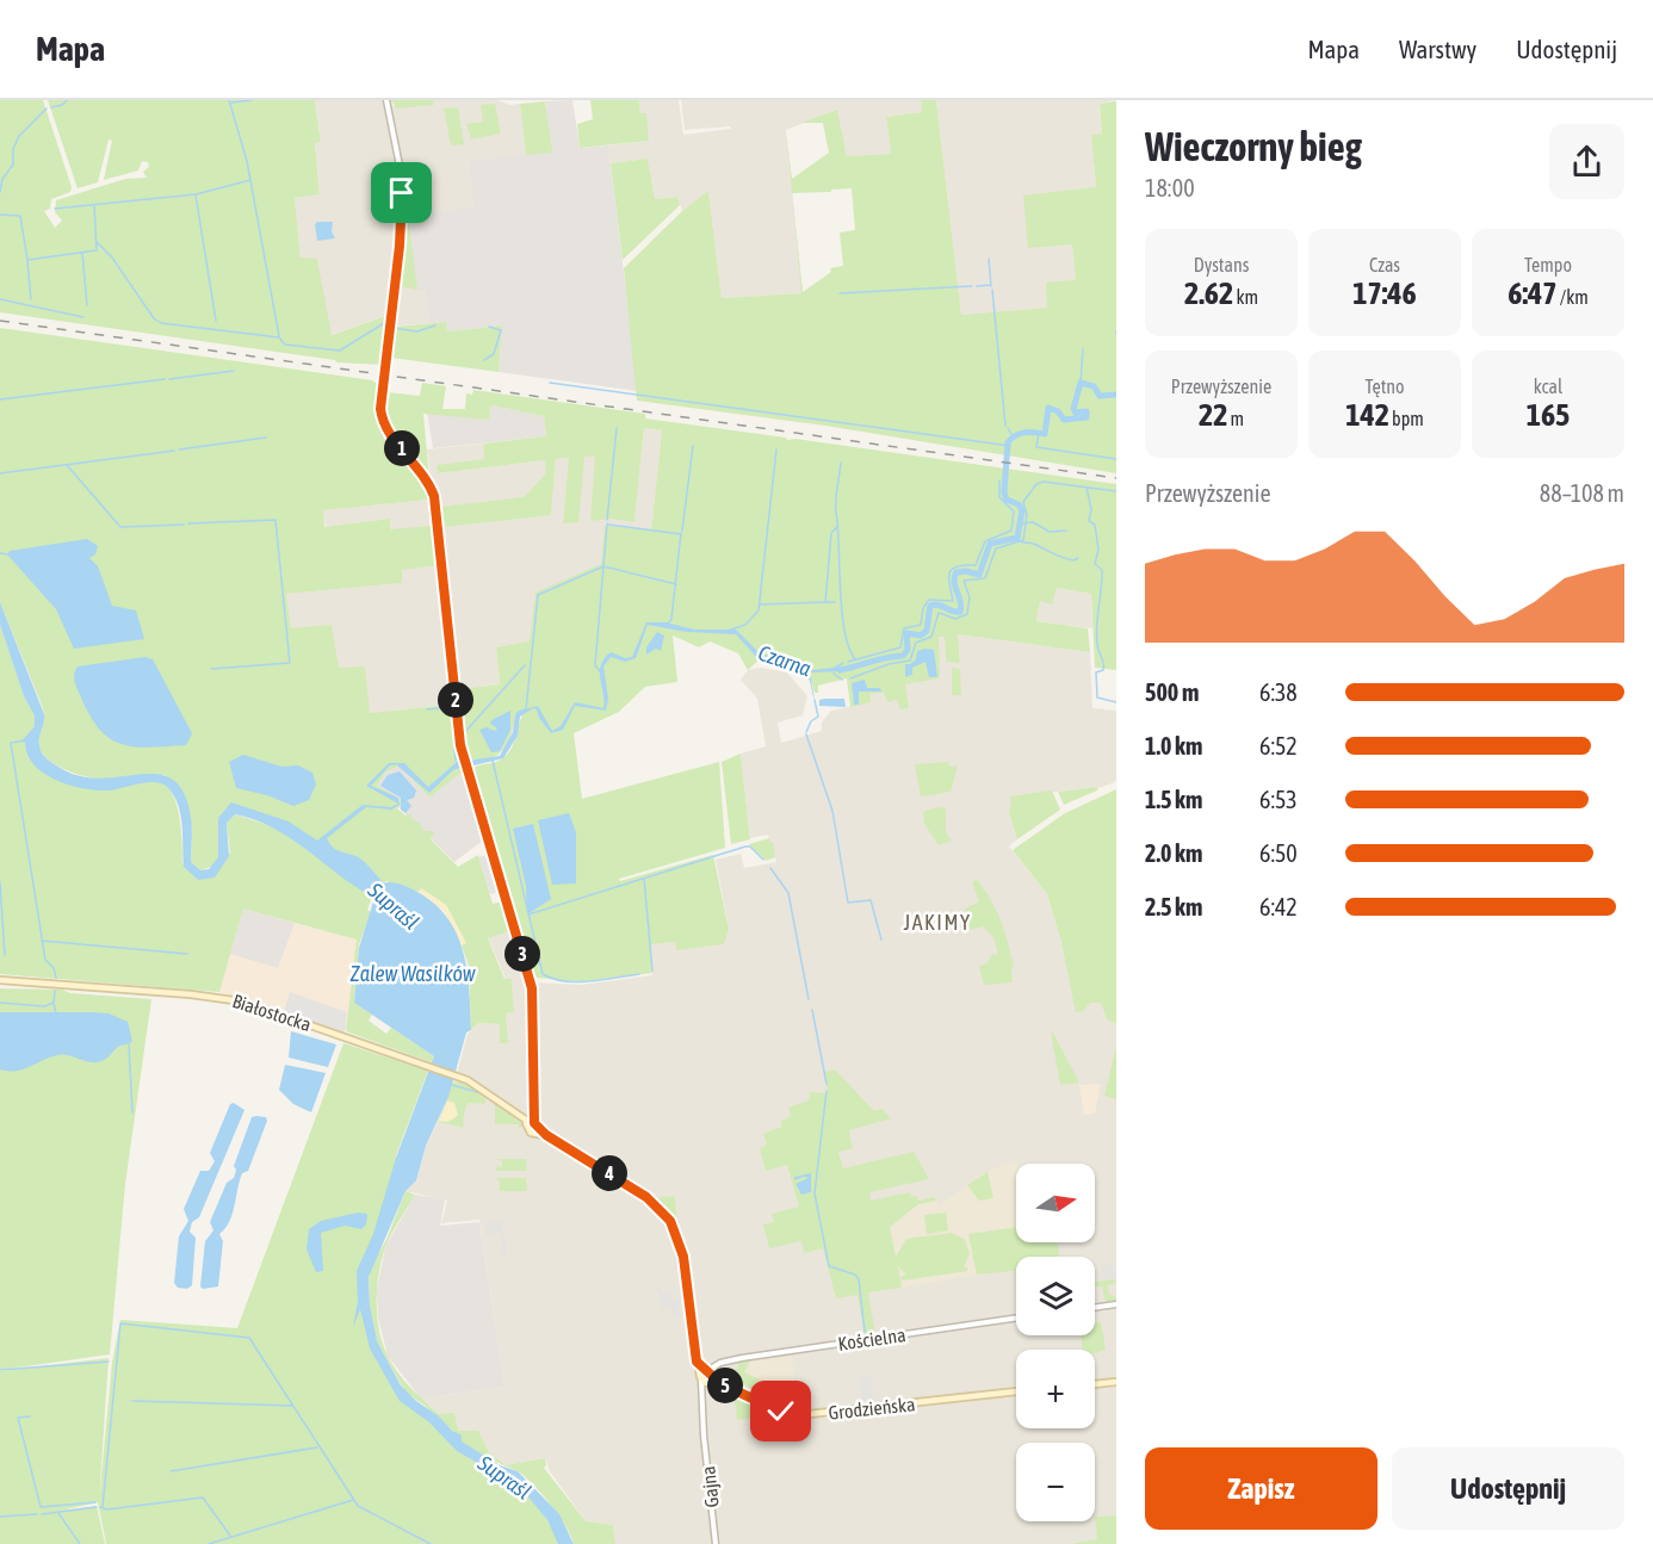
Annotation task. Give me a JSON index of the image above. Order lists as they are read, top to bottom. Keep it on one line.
{"streets":{"main road":["Białostocka","Grodzieńska"],"street":["Kościelna","Gajna"]},"crossings":[["Białostocka","Kościelna"],["Białostocka","Grodzieńska"],["Białostocka","Gajna"],["Kościelna","Grodzieńska"],["Kościelna","Gajna"],["Grodzieńska","Gajna"]],"districts":["JAKIMY"],"water":["Czarna","Supraśl","Zalew Wasilków"],"north":"right","page":{"header":"Mapa","nav":["Mapa","Warstwy","Udostępnij"],"heading":["Wieczorny bieg","18:00"],"stats":[["Dystans","2.62 km"],["Czas","17:46"],["Tempo","6:47 /km"],["Przewyższenie","22 m"],["Tętno","142 bpm"],["kcal","165"]],"pins":["1","2","3","4","5"],"chart":["Przewyższenie","88–108 m"],"list":[{"name":"500 m","note":"6:38"},{"name":"1.0 km","note":"6:52"},{"name":"1.5 km","note":"6:53"},{"name":"2.0 km","note":"6:50"},{"name":"2.5 km","note":"6:42"}],"map_buttons":["+","−"],"buttons":["Zapisz","Udostępnij"]}}
